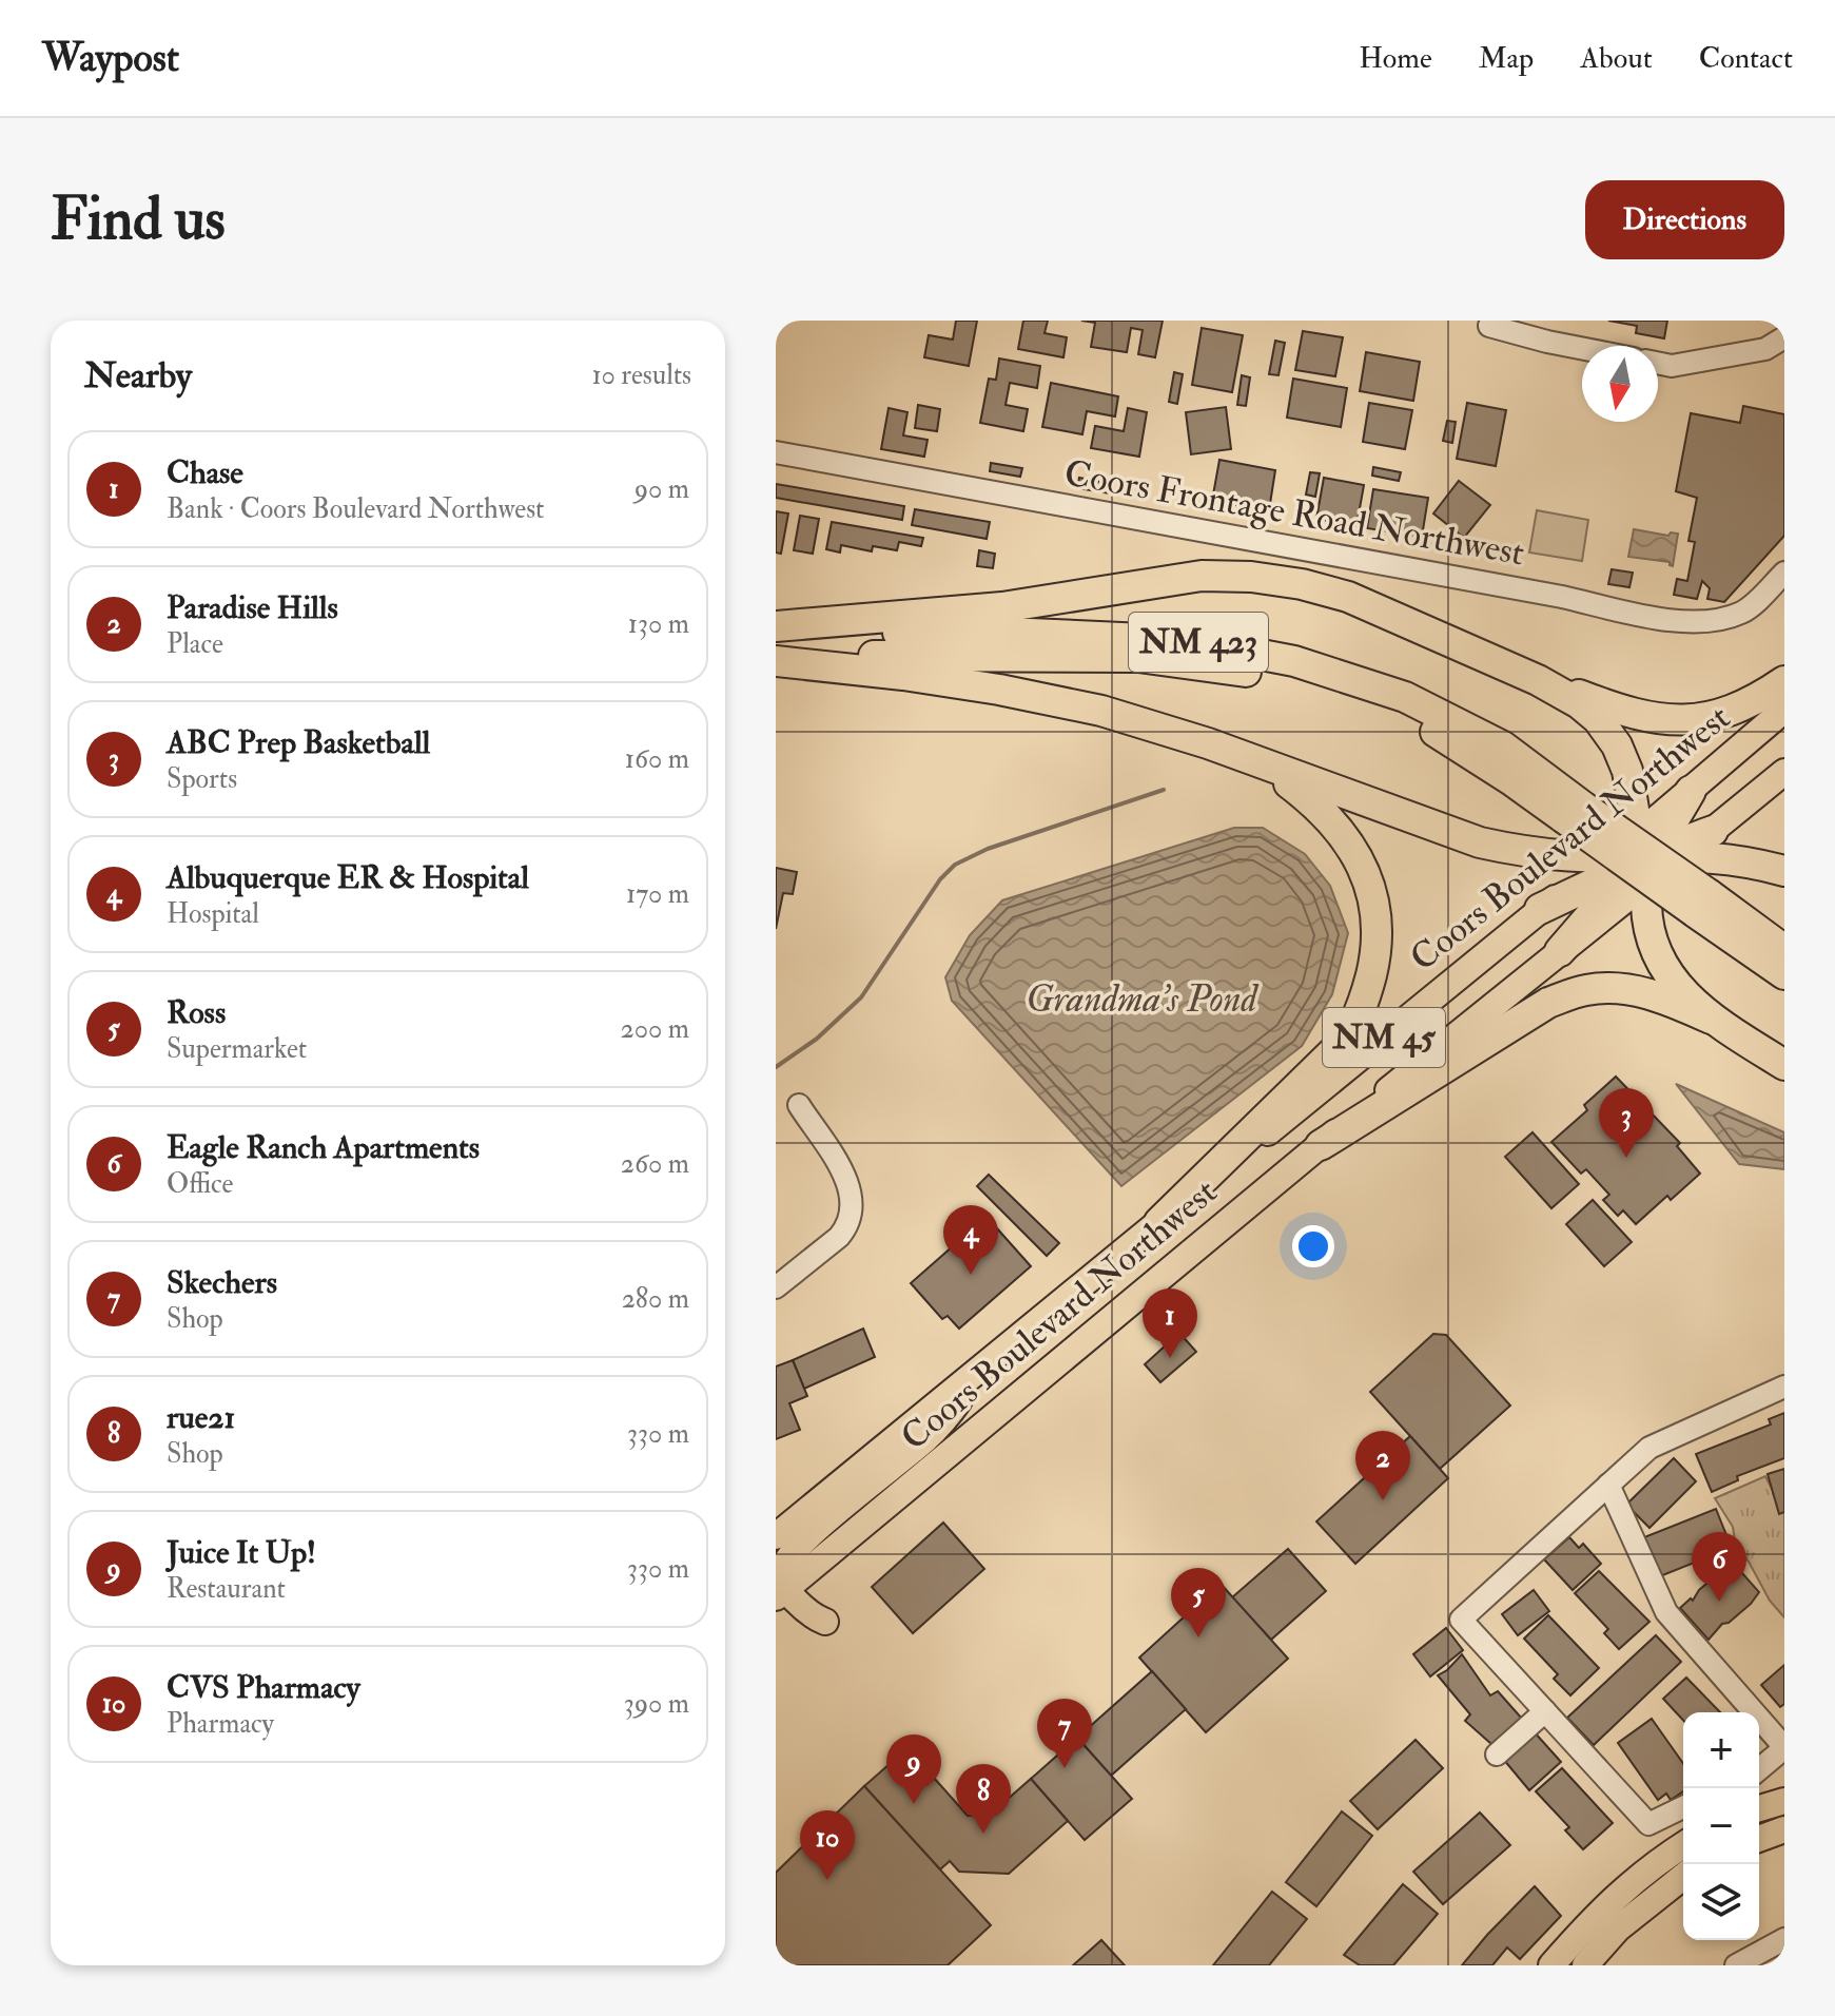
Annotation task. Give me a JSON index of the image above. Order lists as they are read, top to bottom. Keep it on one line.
{"streets":{"highway":["NM 423"],"main road":["Coors Boulevard Northwest","NM 45"],"street":["Coors Frontage Road Northwest"]},"water":["Grandma's Pond"],"north":"bottom","page":{"header":"Waypost","nav":["Home","Map","About","Contact"],"buttons":"Directions","title":"Find us","heading":["Nearby","10 results"],"list":[{"mark":"1","name":"Chase","note":"Bank · Coors Boulevard Northwest","value":"90 m"},{"mark":"2","name":"Paradise Hills","note":"Place","value":"130 m"},{"mark":"3","name":"ABC Prep Basketball","note":"Sports","value":"160 m"},{"mark":"4","name":"Albuquerque ER & Hospital","note":"Hospital","value":"170 m"},{"mark":"5","name":"Ross","note":"Supermarket","value":"200 m"},{"mark":"6","name":"Eagle Ranch Apartments","note":"Office","value":"260 m"},{"mark":"7","name":"Skechers","note":"Shop","value":"280 m"},{"mark":"8","name":"rue21","note":"Shop","value":"330 m"},{"mark":"9","name":"Juice It Up!","note":"Restaurant","value":"330 m"},{"mark":"10","name":"CVS Pharmacy","note":"Pharmacy","value":"390 m"}],"pins":["3","4","1","2","6","5","7","9","8","10"],"map_buttons":["+","−"]}}
